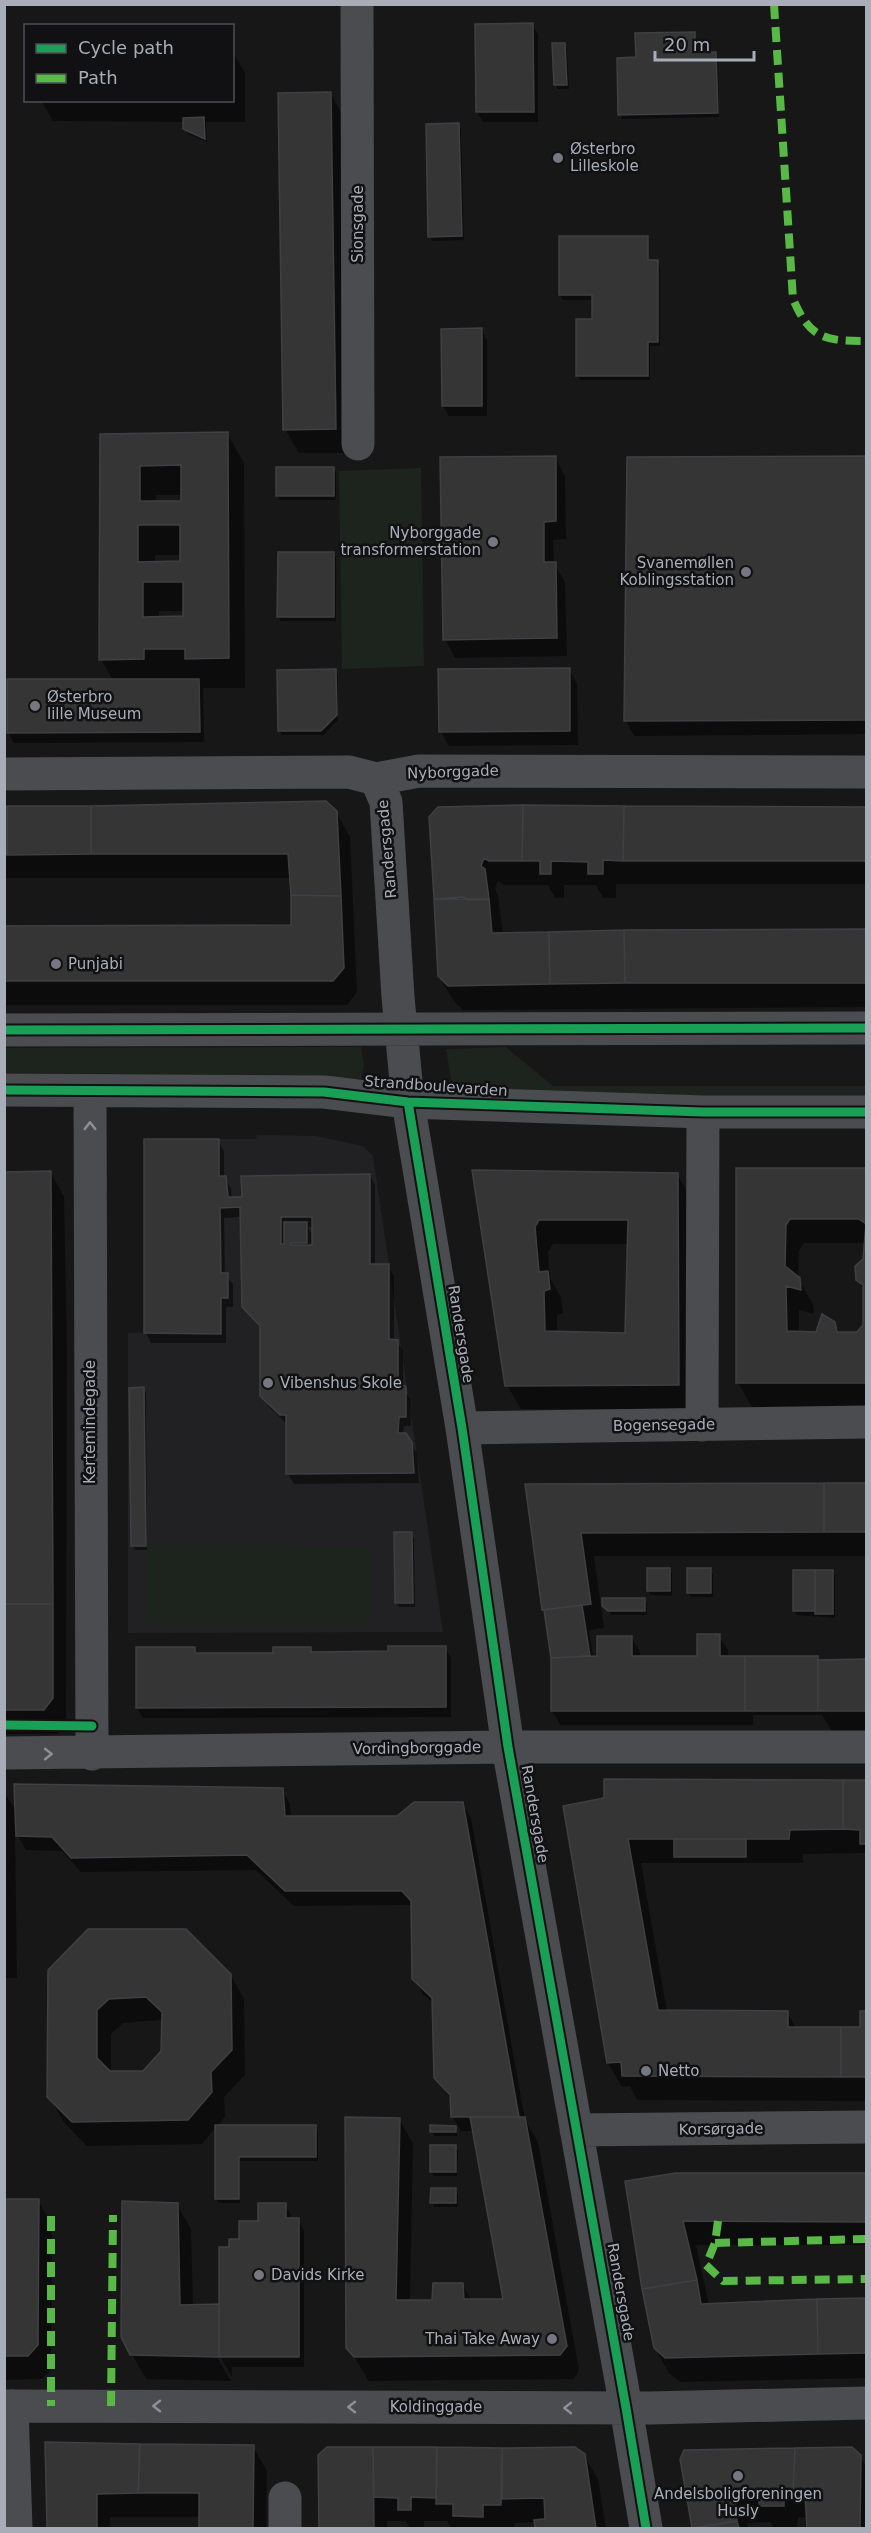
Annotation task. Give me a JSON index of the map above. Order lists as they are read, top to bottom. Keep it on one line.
{"streets":{"street":["Sionsgade","Nyborggade","Randersgade","Strandboulevarden","Kertemindegade","Bogensegade","Vordingborggade","Korsørgade","Koldinggade"]},"crossings":[["Nyborggade","Randersgade"],["Randersgade","Strandboulevarden"],["Randersgade","Bogensegade"],["Randersgade","Vordingborggade"],["Randersgade","Korsørgade"],["Randersgade","Koldinggade"],["Strandboulevarden","Kertemindegade"],["Kertemindegade","Vordingborggade"]],"one_way":["Kertemindegade","Koldinggade"],"places":["Østerbro Lilleskole","Nyborggade transformerstation","Svanemøllen Koblingsstation","Østerbro lille Museum","Punjabi","Vibenshus Skole","Netto","Davids Kirke","Thai Take Away","Andelsboligforeningen Husly"],"legend":["Cycle path","Path"],"scale_bar":"20 m"}
